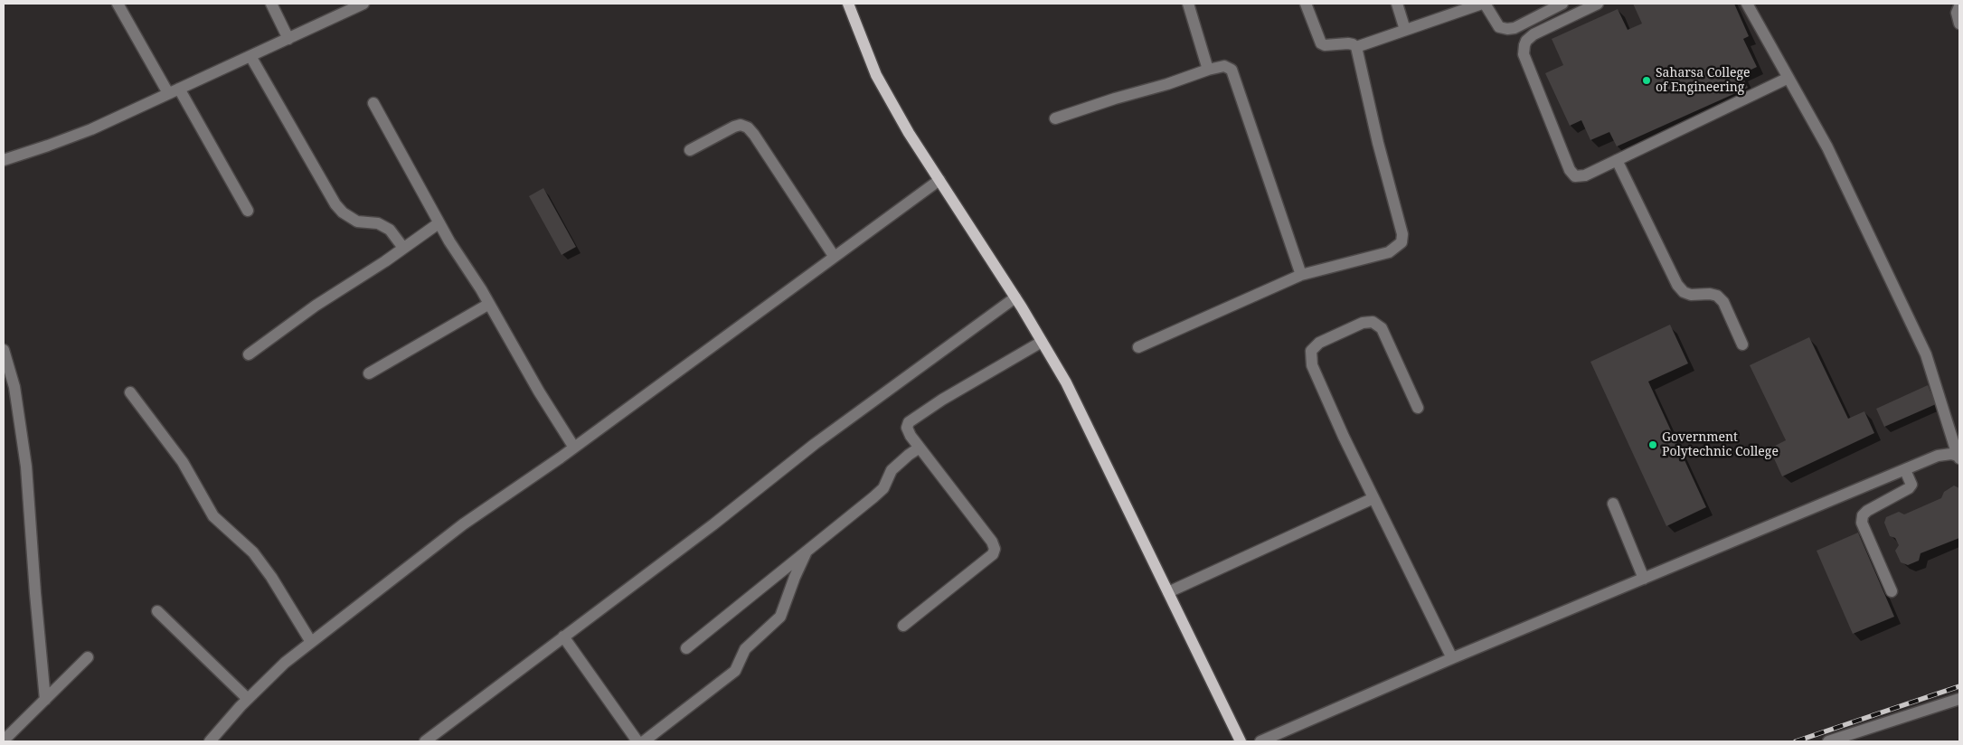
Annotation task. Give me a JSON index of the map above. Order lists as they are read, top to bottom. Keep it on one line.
{"places":["Saharsa College of Engineering","Government Polytechnic College"]}
